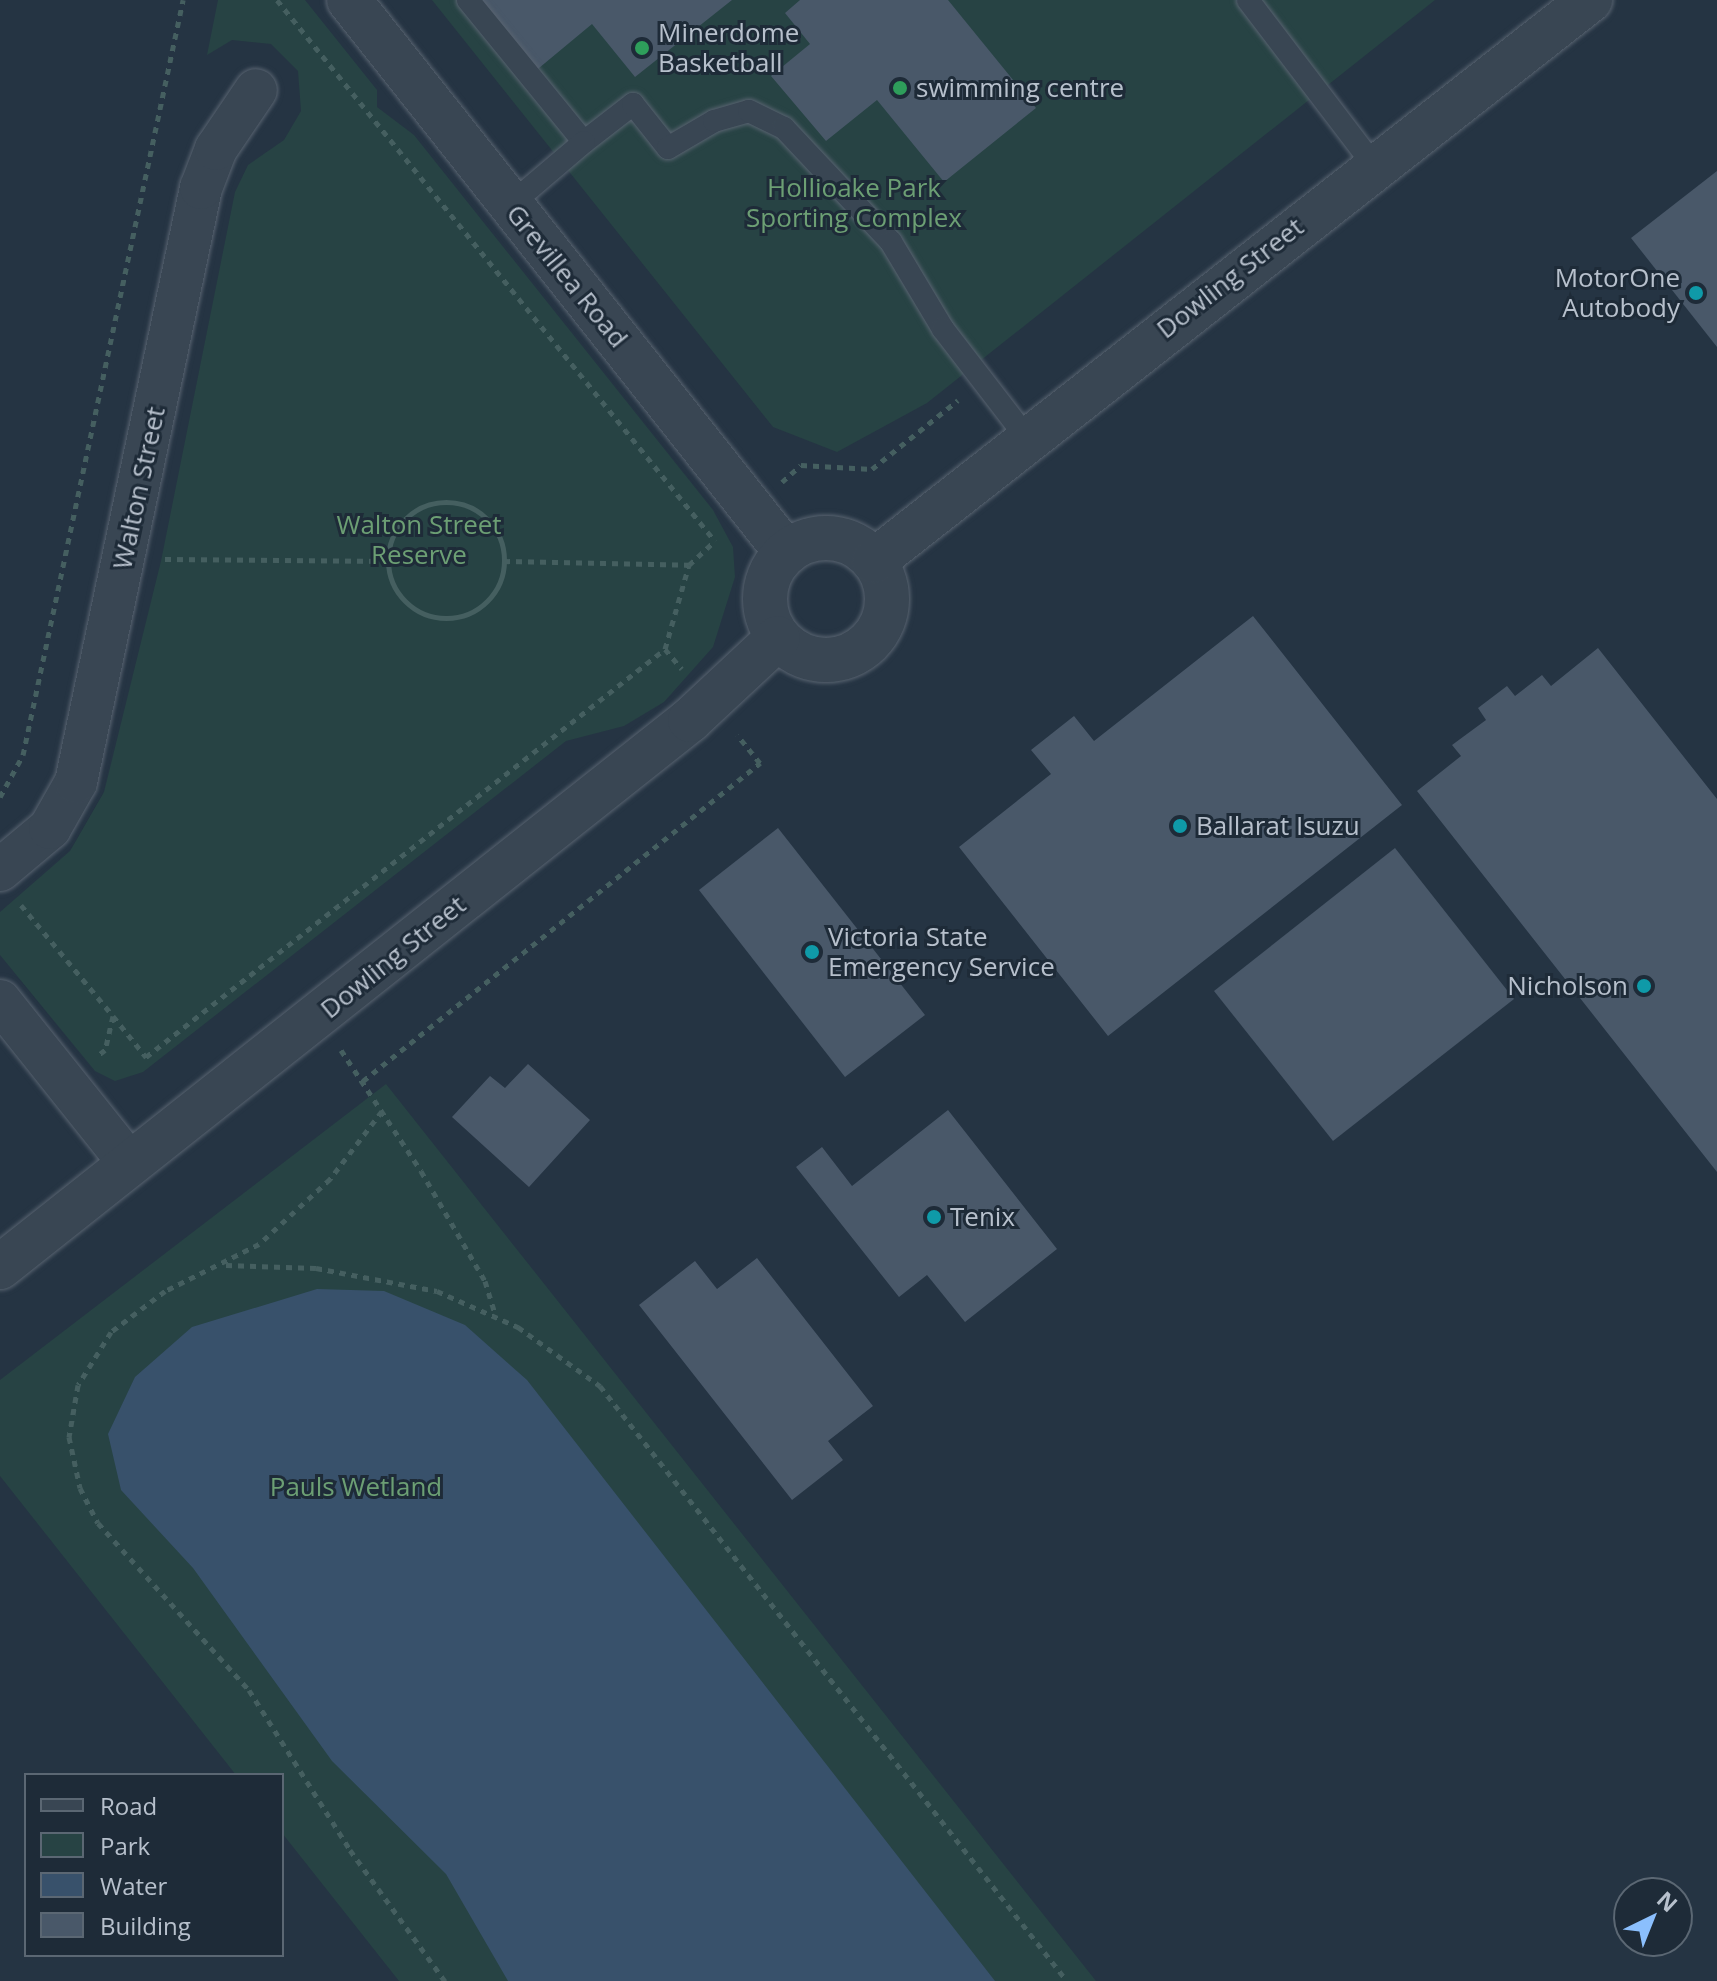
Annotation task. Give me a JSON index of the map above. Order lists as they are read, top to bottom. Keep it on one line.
{"streets":{"street":["Grevillea Road","Dowling Street","Walton Street"]},"crossings":[["Grevillea Road","Dowling Street"]],"parks":["Hollioake Park Sporting Complex","Walton Street Reserve","Pauls Wetland"],"places":["Minerdome Basketball","swimming centre","MotorOne Autobody","Ballarat Isuzu","Victoria State Emergency Service","Nicholson","Tenix"],"legend":["Road","Park","Water","Building"],"north":"top right"}
